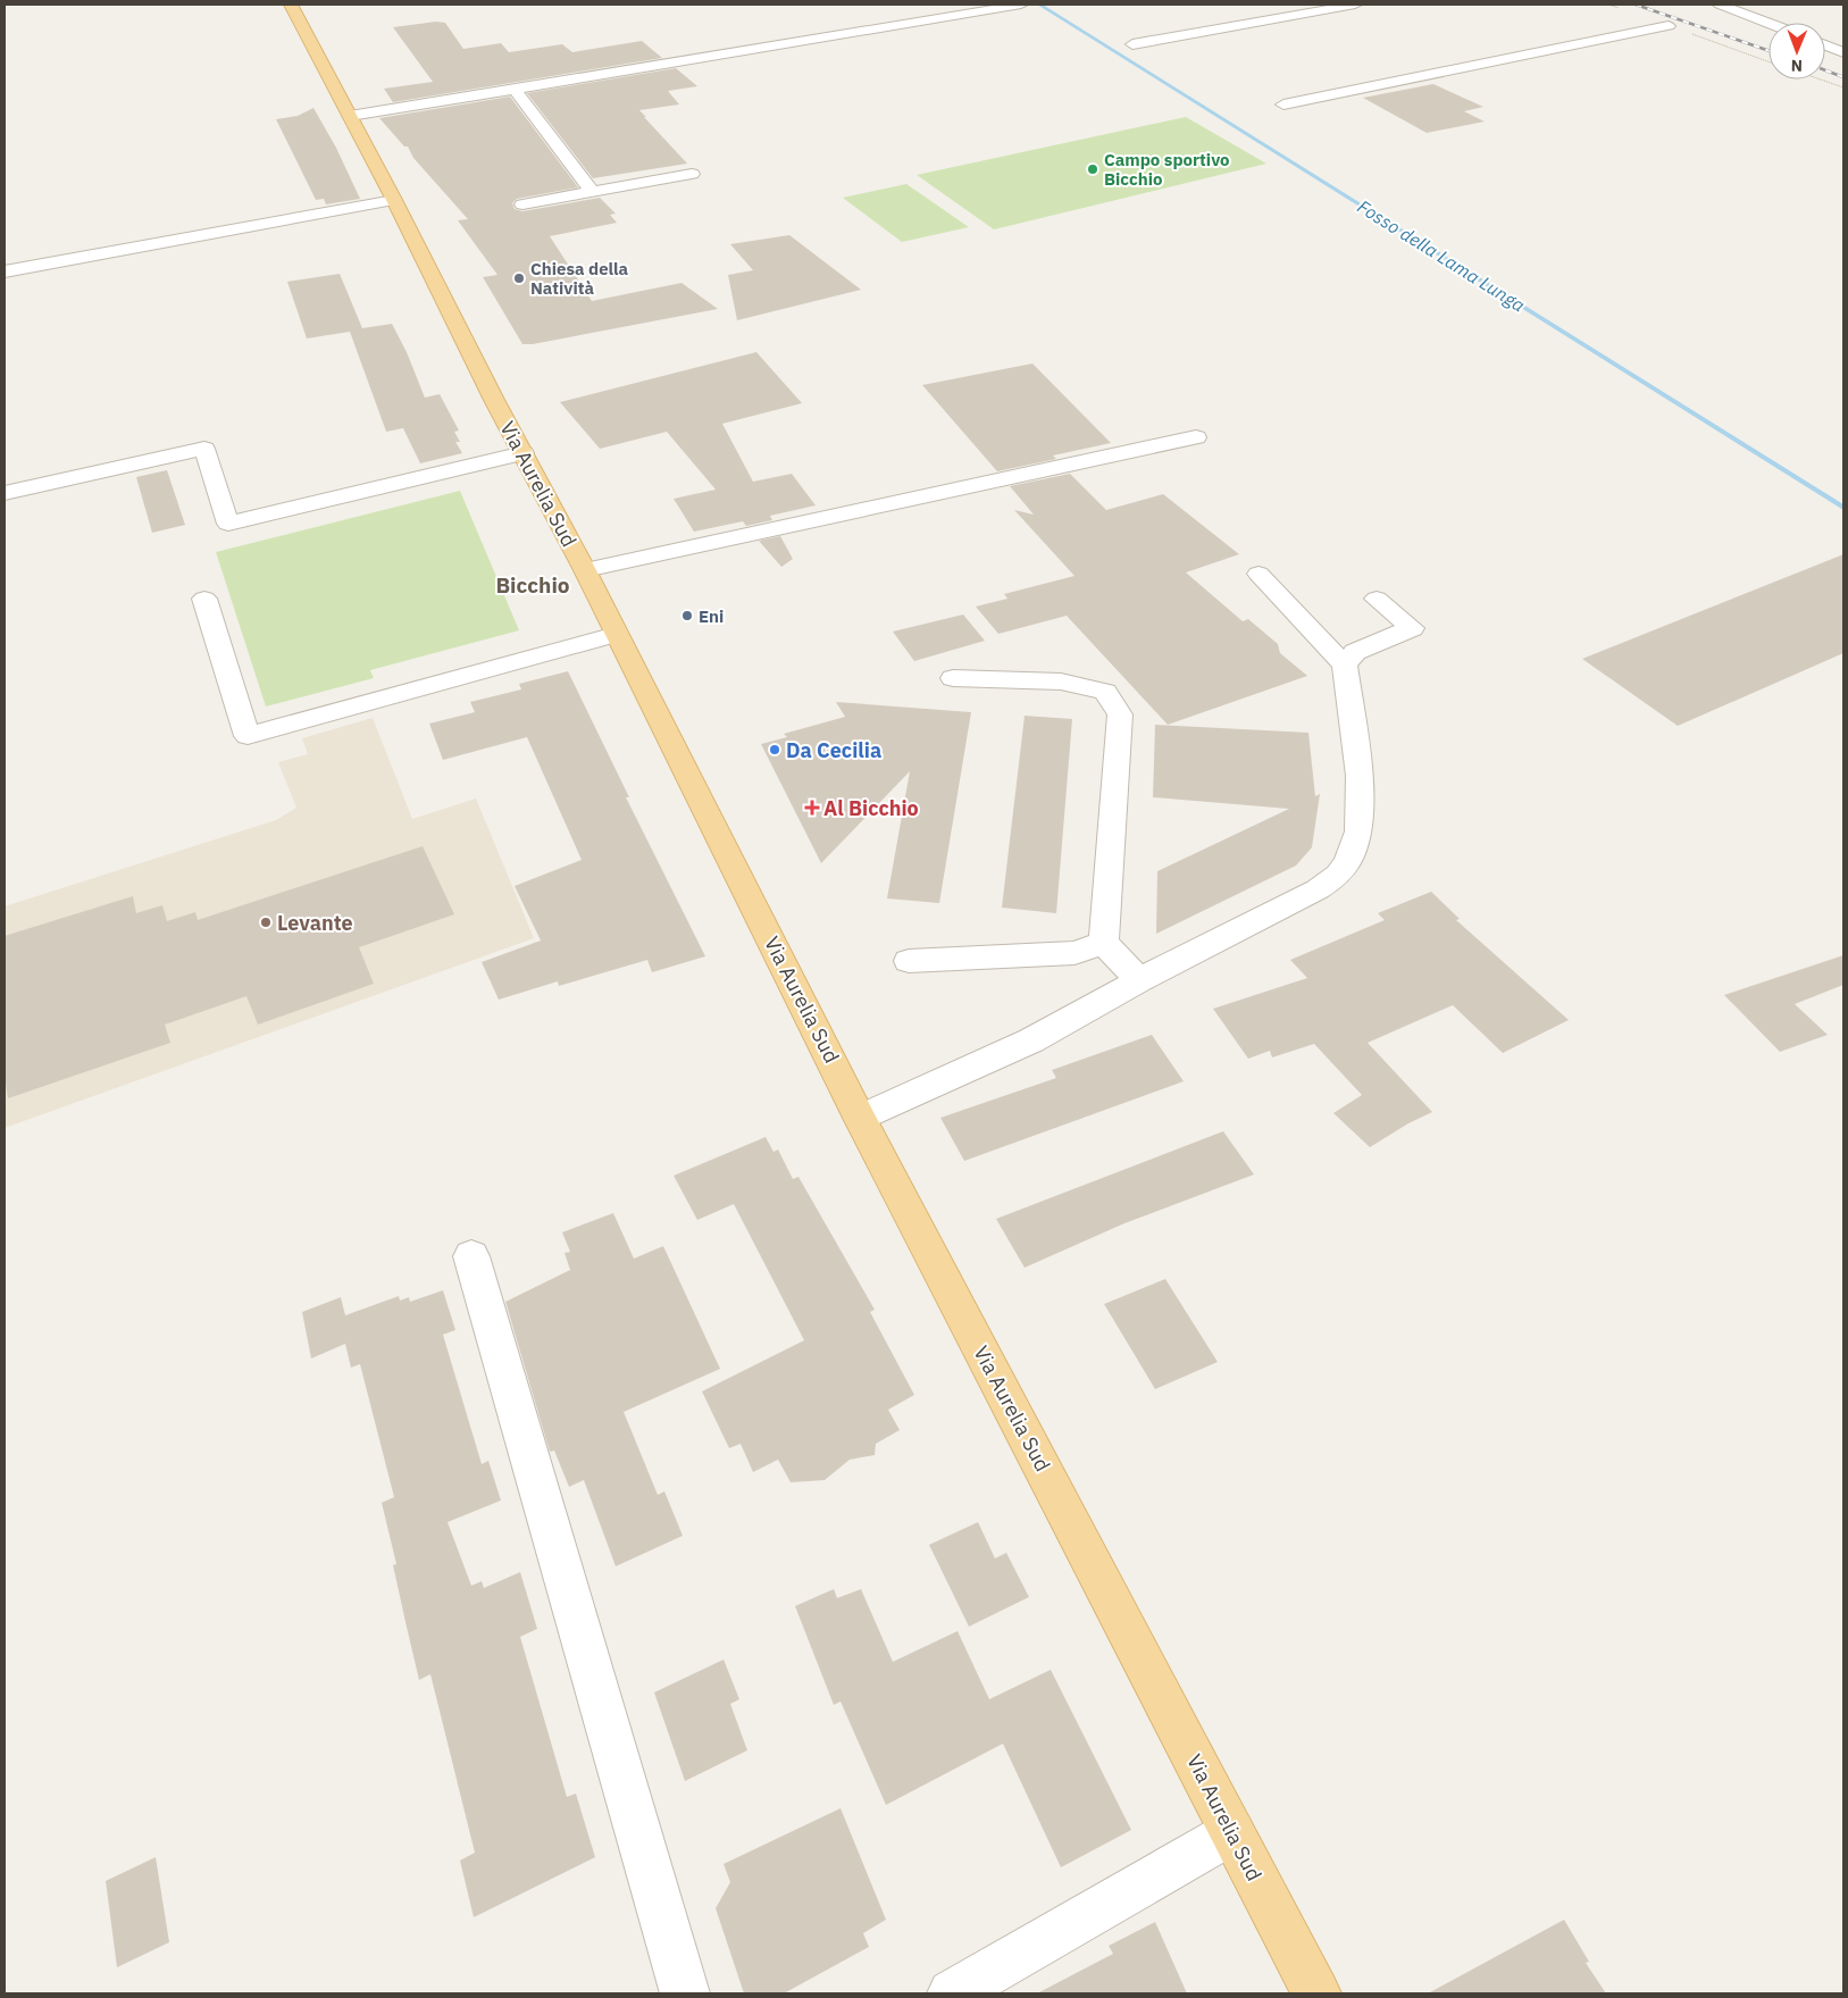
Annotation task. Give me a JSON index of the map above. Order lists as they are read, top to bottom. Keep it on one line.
{"streets":{"main road":["Via Aurelia Sud"]},"districts":["Bicchio"],"water":["Fosso della Lama Lunga"],"places":{"other":["Campo sportivo Bicchio","Chiesa della Natività","Eni","Da Cecilia","Levante"],"health":["Al Bicchio"]},"north":"bottom"}
